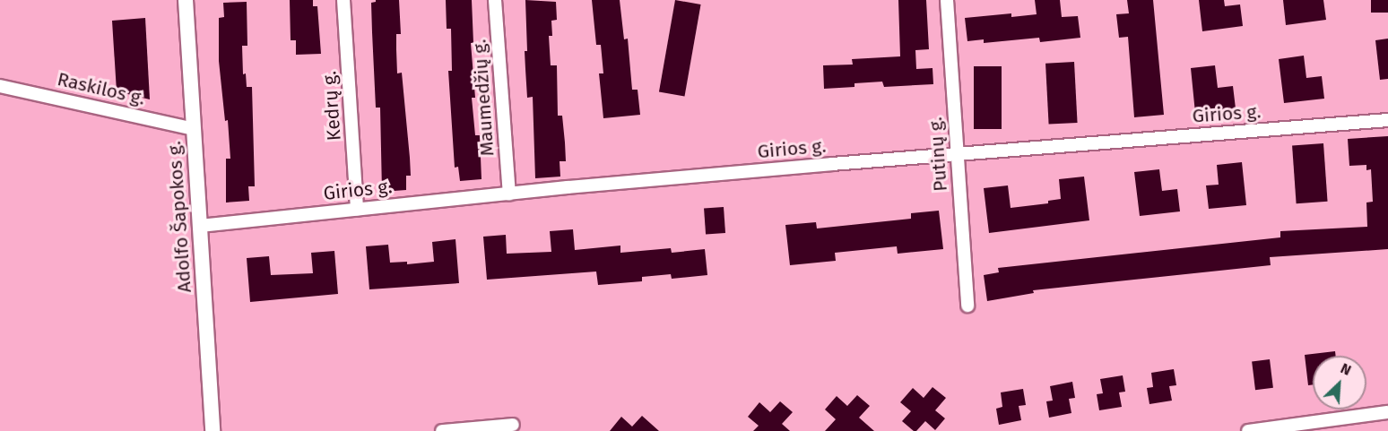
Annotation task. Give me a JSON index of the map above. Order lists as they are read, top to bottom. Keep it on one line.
{"streets":{"street":["Raskilos g.","Maumedžių g.","Kedrų g.","Girios g.","Putinų g.","Adolfo Šapokos g."]},"crossings":[["Raskilos g.","Adolfo Šapokos g."],["Maumedžių g.","Girios g."],["Kedrų g.","Girios g."],["Girios g.","Putinų g."],["Girios g.","Adolfo Šapokos g."]],"north":"top right"}
